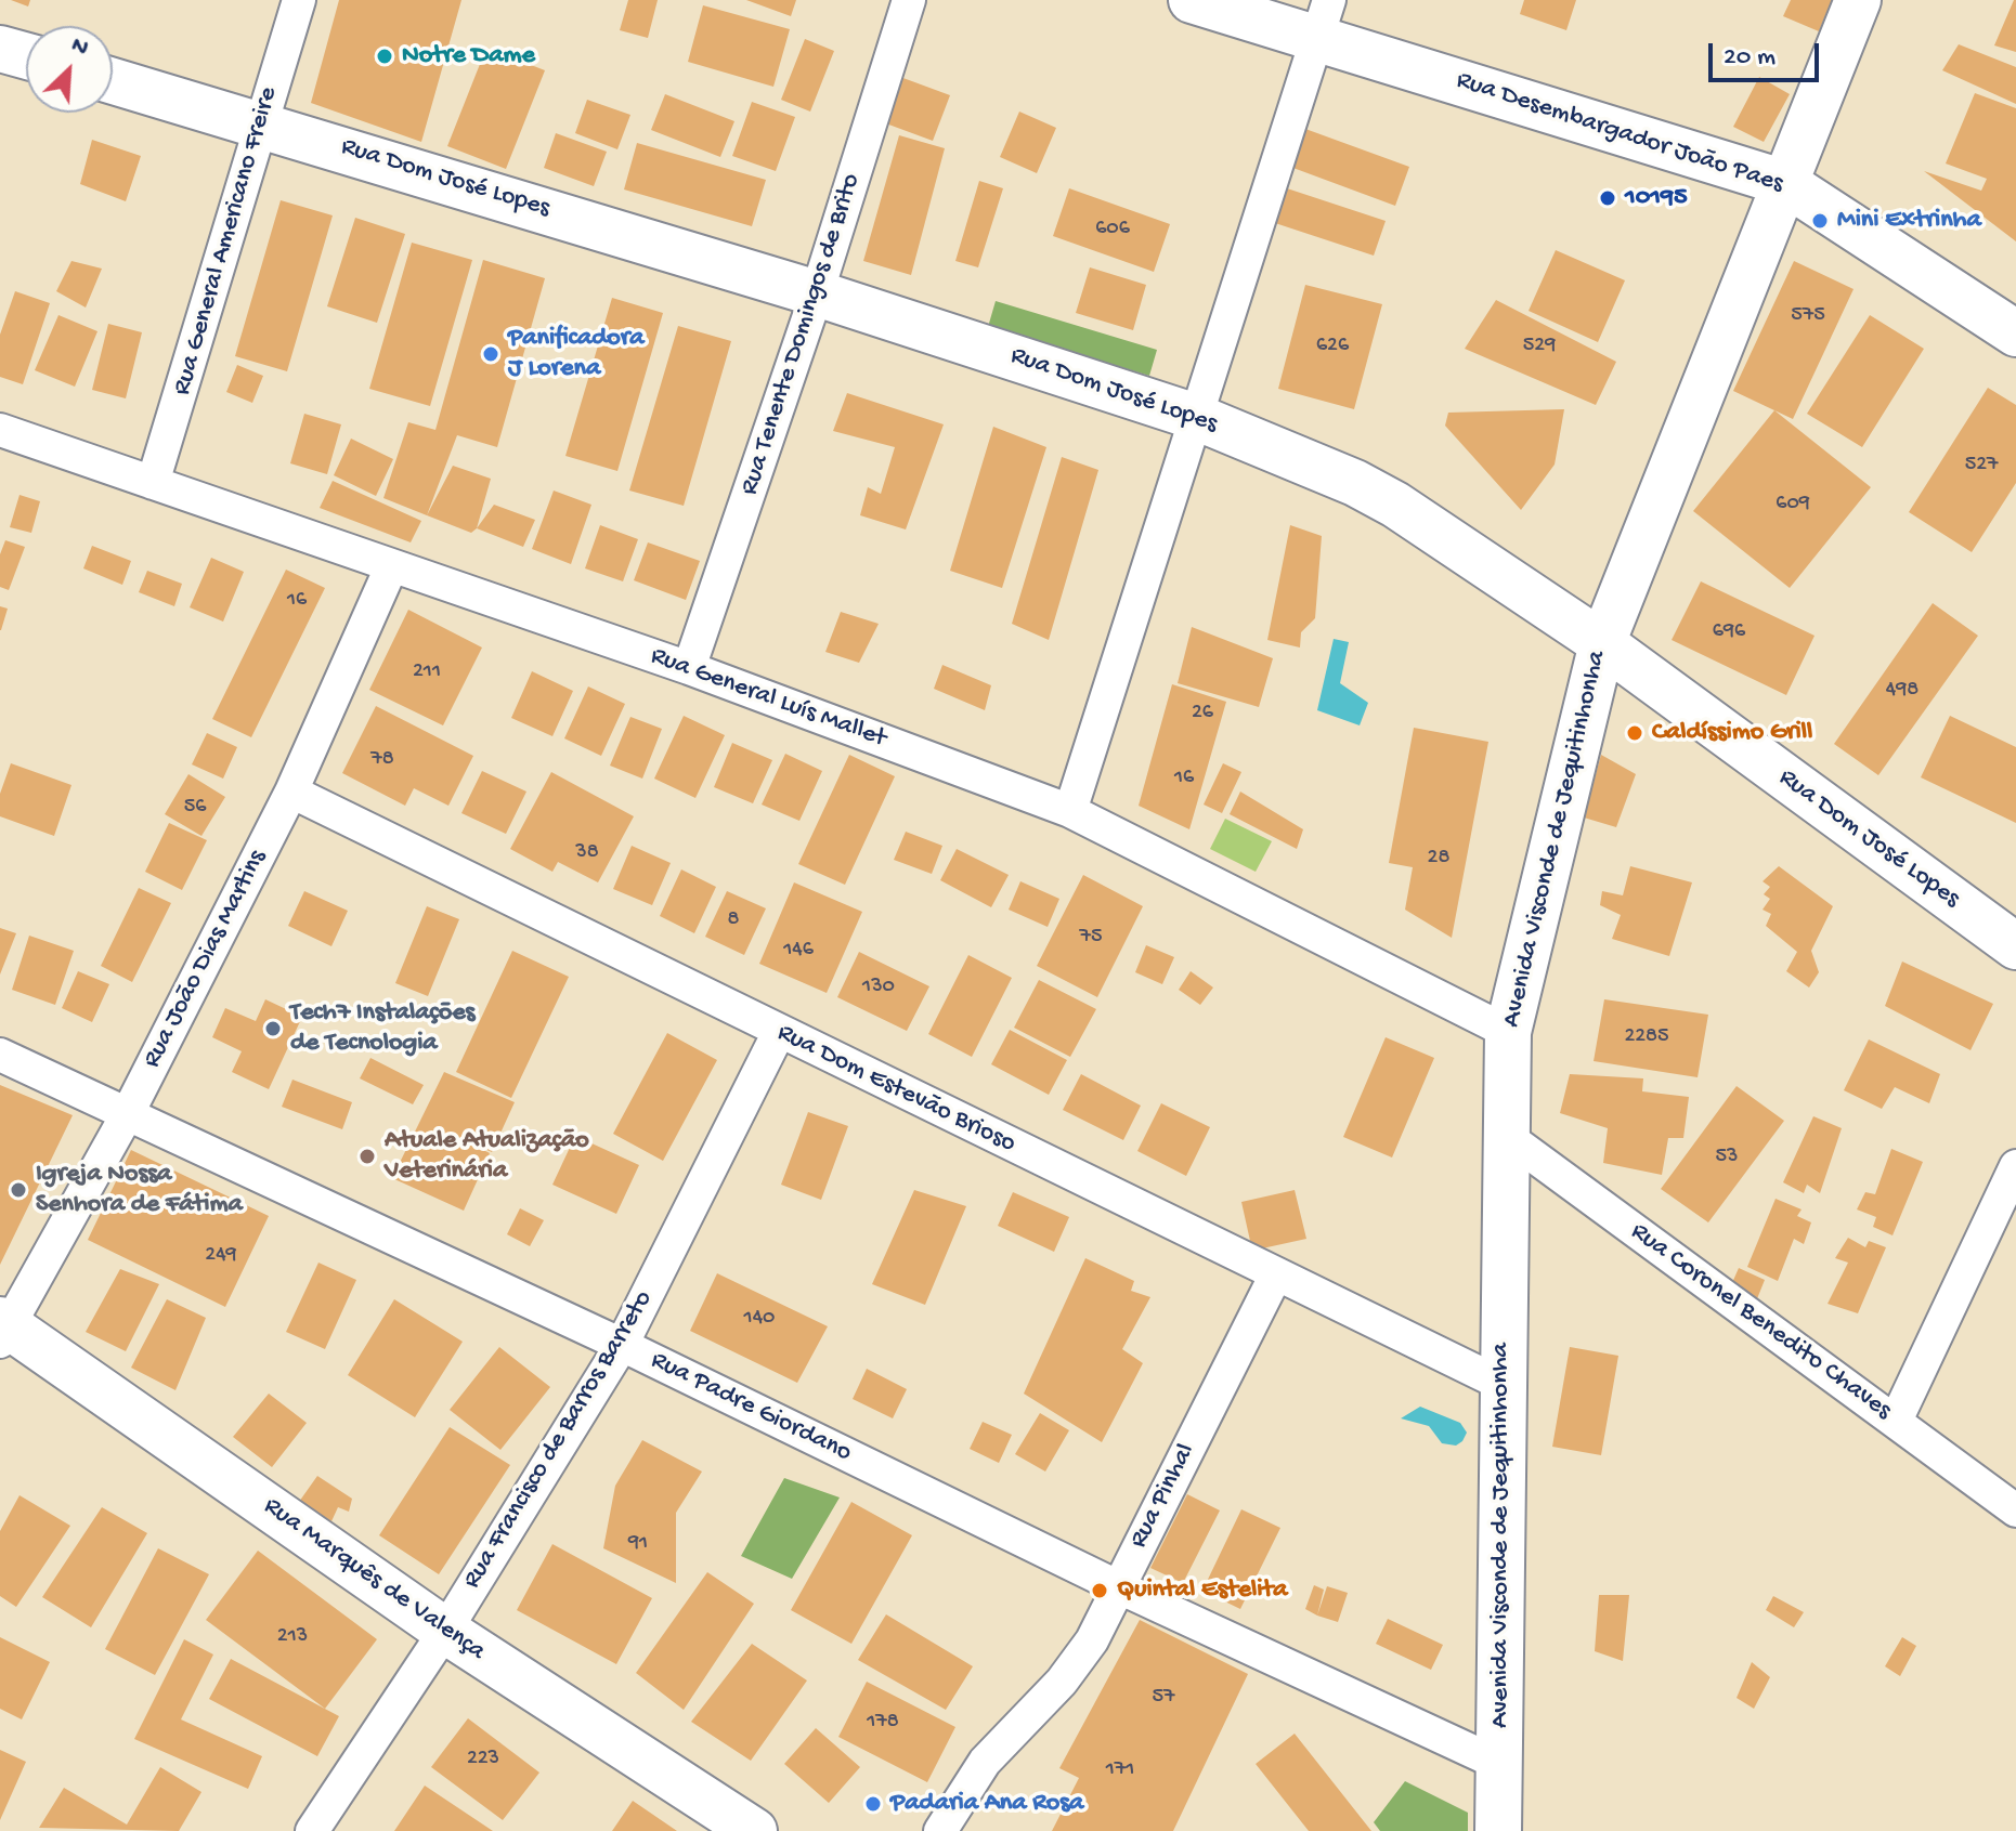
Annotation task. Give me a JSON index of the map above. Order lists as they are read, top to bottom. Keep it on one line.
{"streets":{"street":["Rua Desembargador João Paes","Rua Dom José Lopes","Rua General Americano Freire","Rua Tenente Domingos de Brito","Rua General Luís Mallet","Avenida Visconde de Jequitinhonha","Rua João Dias Martins","Rua Dom Estevão Brioso","Rua Coronel Benedito Chaves","Rua Padre Giordano","Rua Francisco de Barros Barreto","Rua Pinhal","Rua Marquês de Valença"]},"crossings":[["Rua Desembargador João Paes","Avenida Visconde de Jequitinhonha"],["Rua Dom José Lopes","Rua General Americano Freire"],["Rua Dom José Lopes","Rua Tenente Domingos de Brito"],["Rua Dom José Lopes","Avenida Visconde de Jequitinhonha"],["Rua General Americano Freire","Rua General Luís Mallet"],["Rua Tenente Domingos de Brito","Rua General Luís Mallet"],["Rua General Luís Mallet","Avenida Visconde de Jequitinhonha"],["Rua General Luís Mallet","Rua João Dias Martins"],["Avenida Visconde de Jequitinhonha","Rua Dom Estevão Brioso"],["Avenida Visconde de Jequitinhonha","Rua Coronel Benedito Chaves"],["Avenida Visconde de Jequitinhonha","Rua Padre Giordano"],["Rua João Dias Martins","Rua Dom Estevão Brioso"],["Rua João Dias Martins","Rua Padre Giordano"],["Rua João Dias Martins","Rua Marquês de Valença"],["Rua Dom Estevão Brioso","Rua Francisco de Barros Barreto"],["Rua Dom Estevão Brioso","Rua Pinhal"],["Rua Padre Giordano","Rua Francisco de Barros Barreto"],["Rua Padre Giordano","Rua Pinhal"],["Rua Francisco de Barros Barreto","Rua Marquês de Valença"]],"places":["Notre Dame","10195","Mini Extrinha","Panificadora J Lorena","Caldíssimo Grill","Tech7 Instalações de Tecnologia","Atuale Atualização Veterinária","Igreja Nossa Senhora de Fátima","Quintal Estelita","Padaria Ana Rosa"],"house_numbers":["606","575","626","529","527","609","16","696","211","498","26","78","16","56","38","28","8","75","146","130","2285","53","249","140","91","213","57","178","223","171"],"scale_bar":"20 m","north":"top right"}
